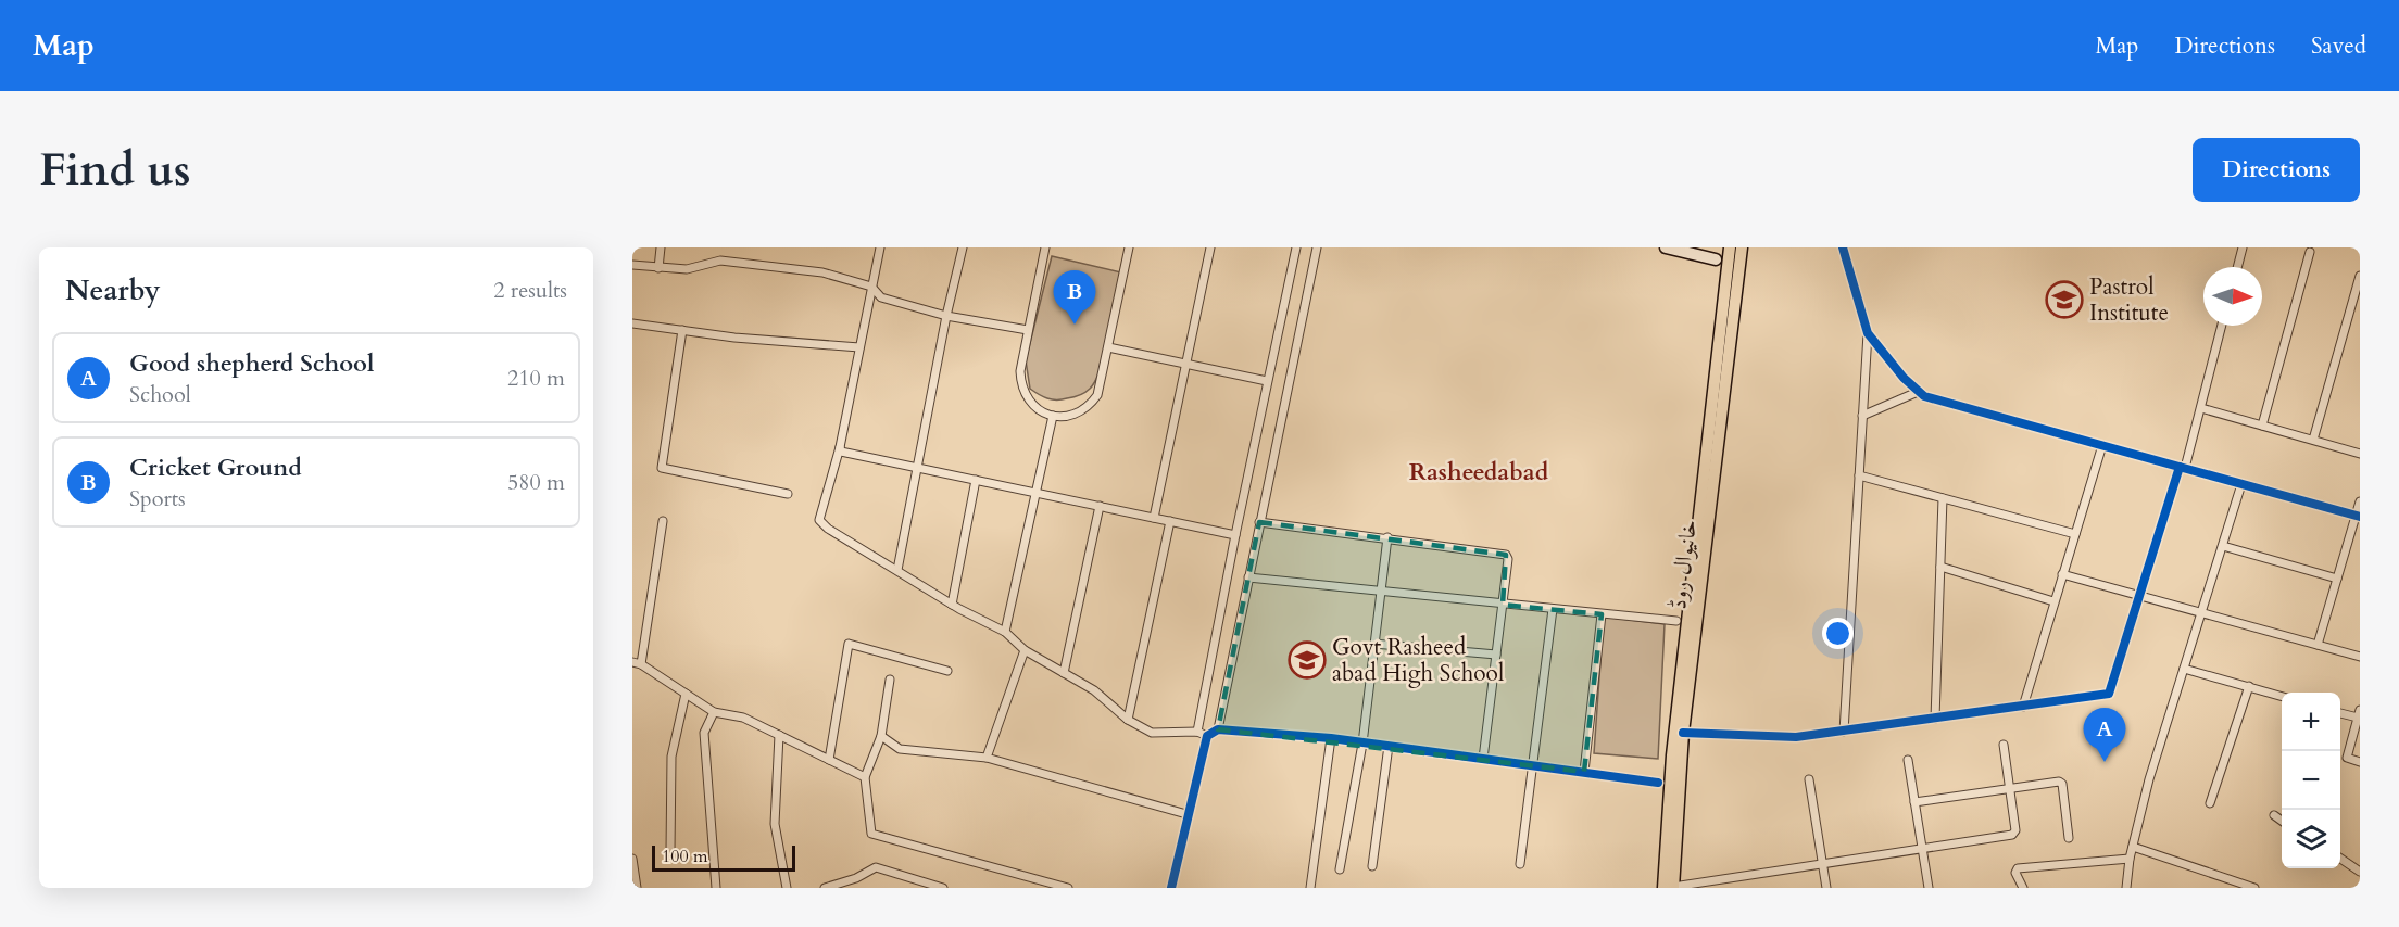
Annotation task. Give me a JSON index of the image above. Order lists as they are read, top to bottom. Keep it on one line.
{"streets":{"main road":["خانیوال روڈ"]},"districts":["Rasheedabad"],"places":{"school or university":["Pastrol Institute","Govt Rasheed abad High School"]},"scale_bar":"100 m","north":"right","page":{"header":"Map","nav":["Map","Directions","Saved"],"buttons":"Directions","title":"Find us","heading":["Nearby","2 results"],"pins":["B","A"],"list":[{"mark":"A","name":"Good shepherd School","note":"School","value":"210 m"},{"mark":"B","name":"Cricket Ground","note":"Sports","value":"580 m"}],"map_buttons":["+","−"],"scale":"100 m"}}
